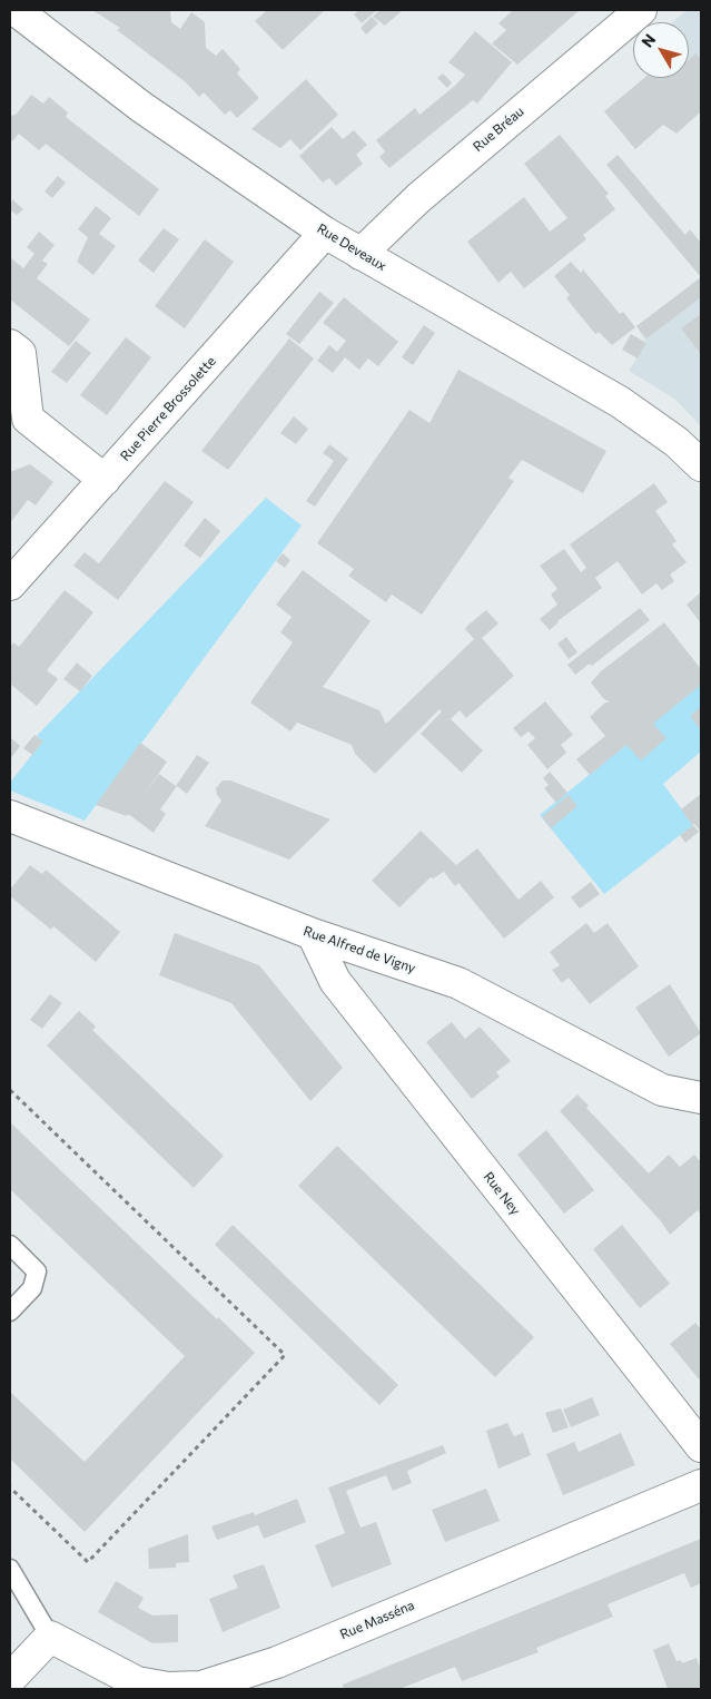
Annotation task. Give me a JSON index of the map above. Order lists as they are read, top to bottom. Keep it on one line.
{"streets":{"street":["Rue Bréau","Rue Deveaux","Rue Pierre Brossolette","Rue Alfred de Vigny","Rue Ney","Rue Masséna"]},"crossings":[["Rue Bréau","Rue Deveaux"],["Rue Deveaux","Rue Pierre Brossolette"],["Rue Alfred de Vigny","Rue Ney"]],"north":"top left"}
